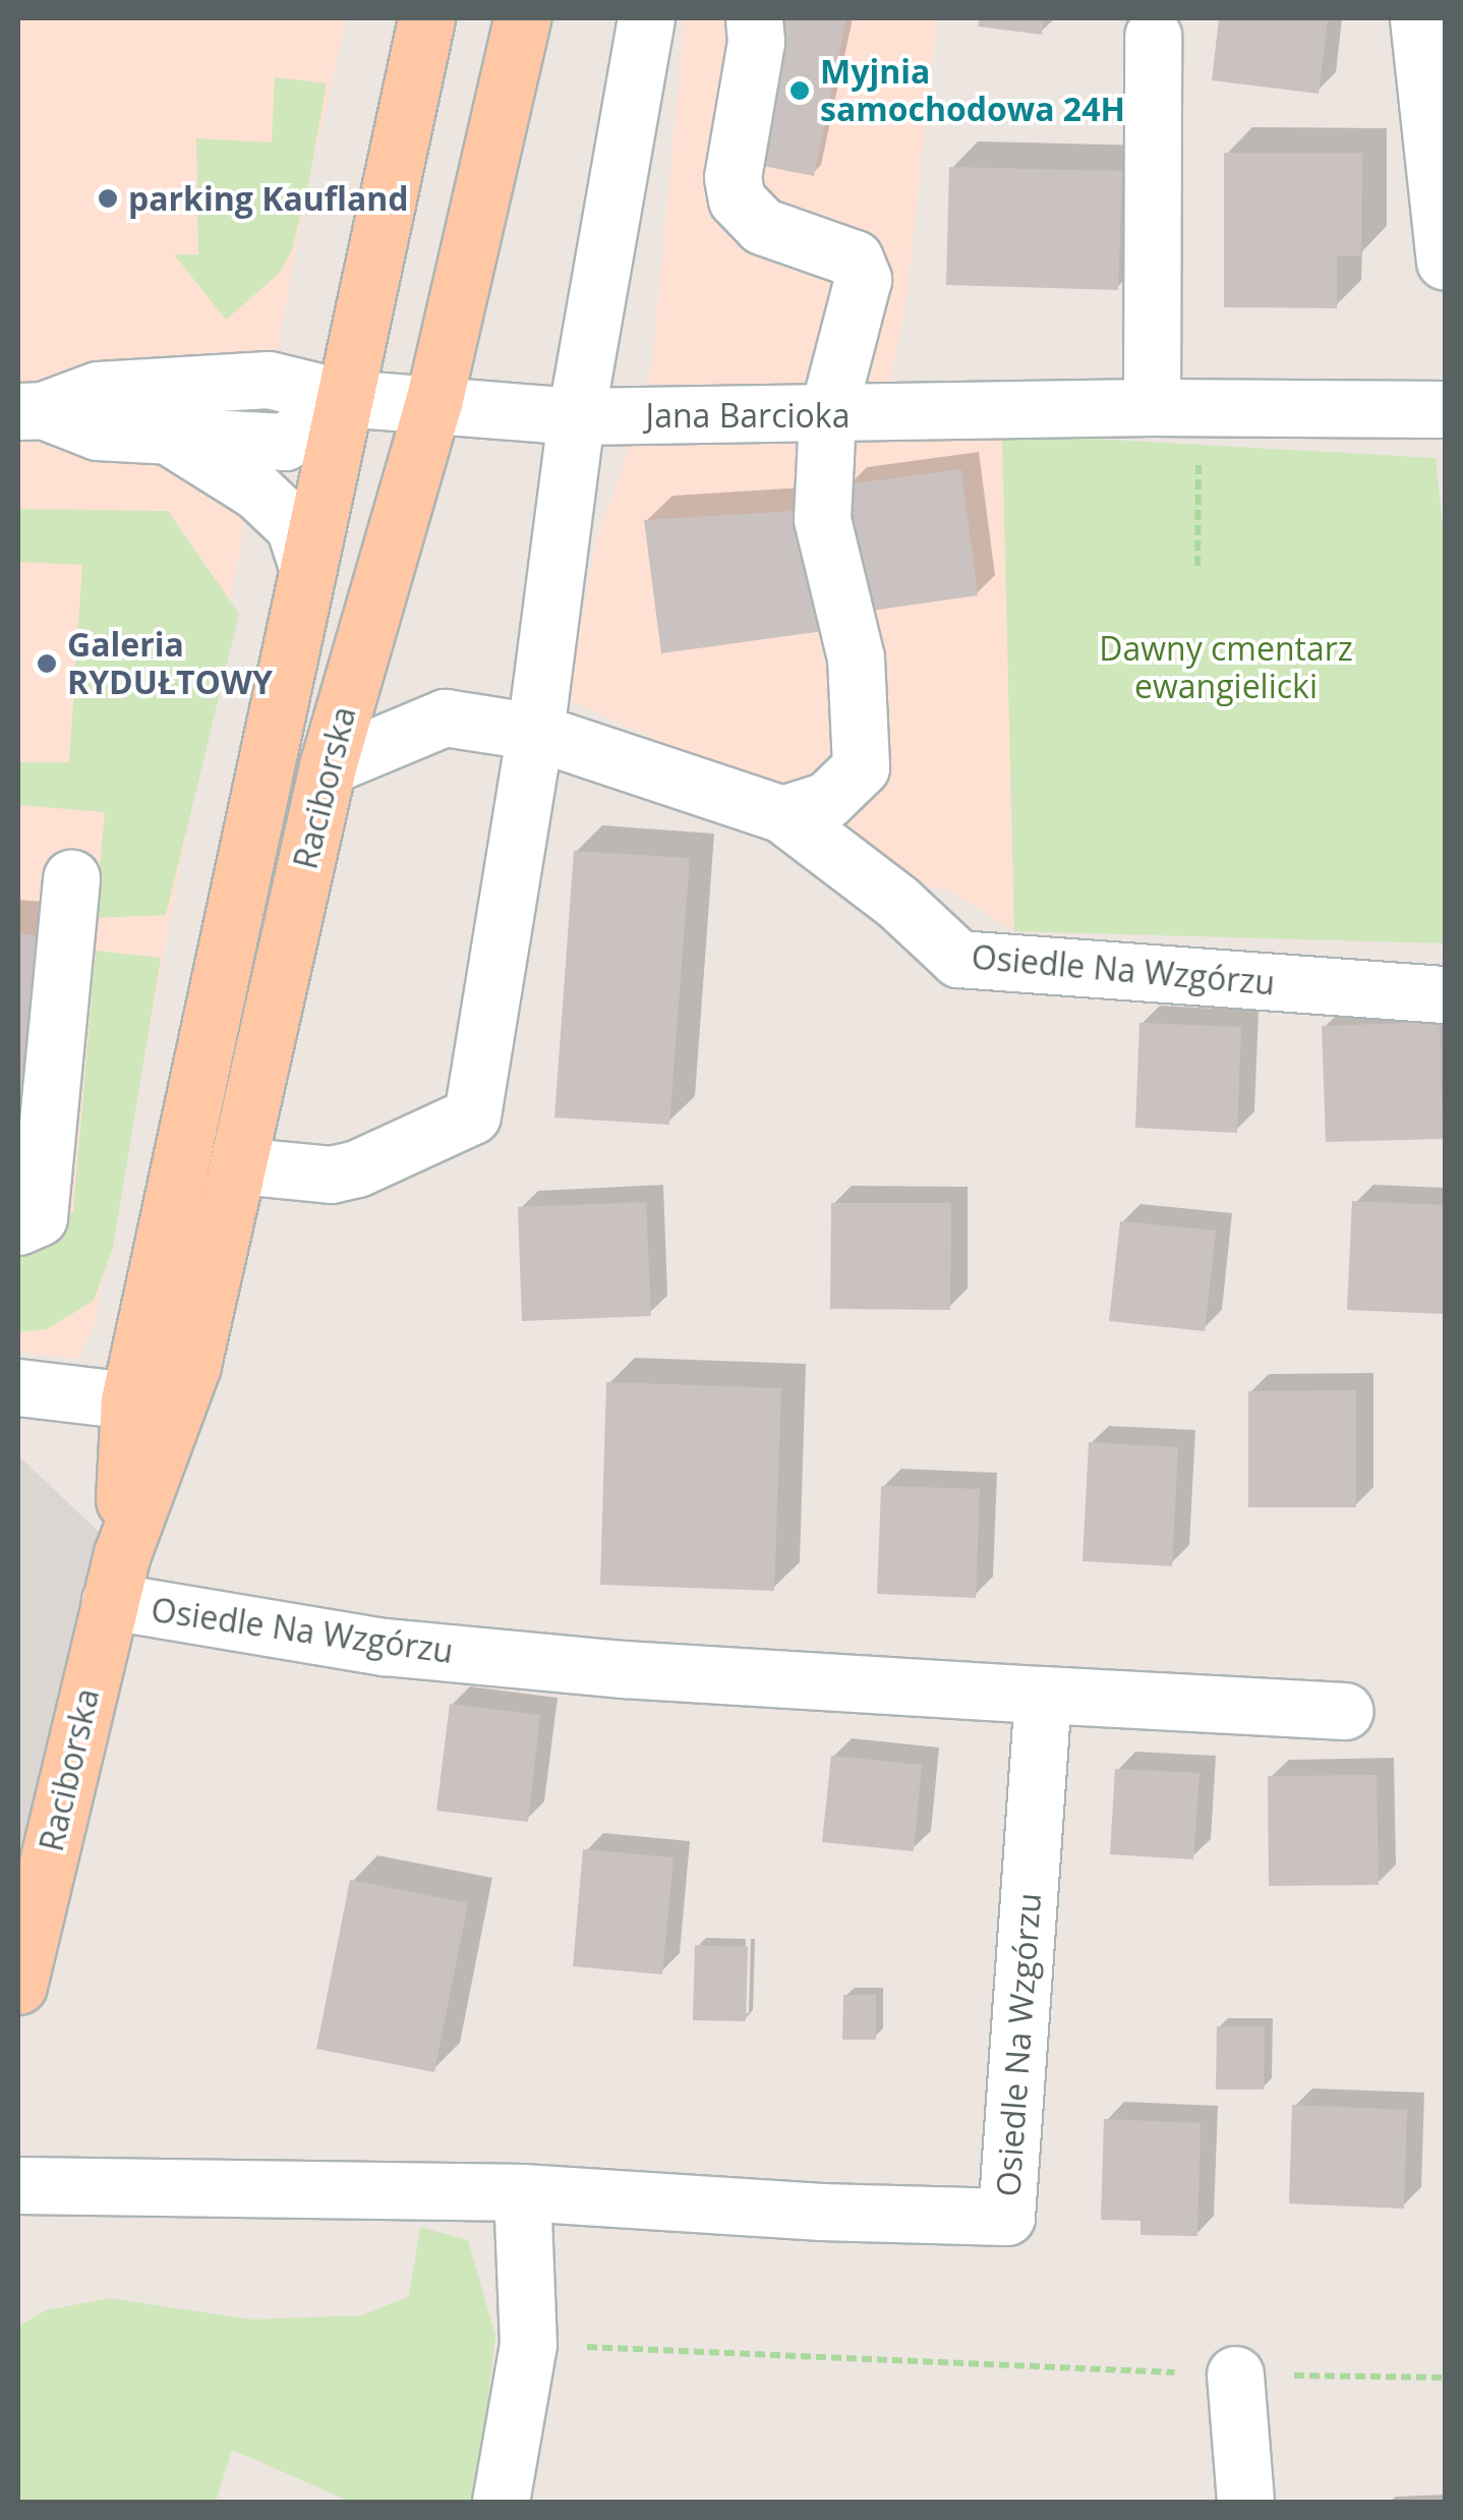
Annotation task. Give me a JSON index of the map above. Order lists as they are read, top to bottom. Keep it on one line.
{"streets":{"main road":["Raciborska"],"street":["Jana Barcioka","Osiedle Na Wzgórzu"]},"crossings":[["Jana Barcioka","Raciborska"],["Raciborska","Osiedle Na Wzgórzu"]],"parks":["Dawny cmentarz ewangielicki"],"places":["Myjnia samochodowa 24H","parking Kaufland","Galeria RYDUŁTOWY"]}
